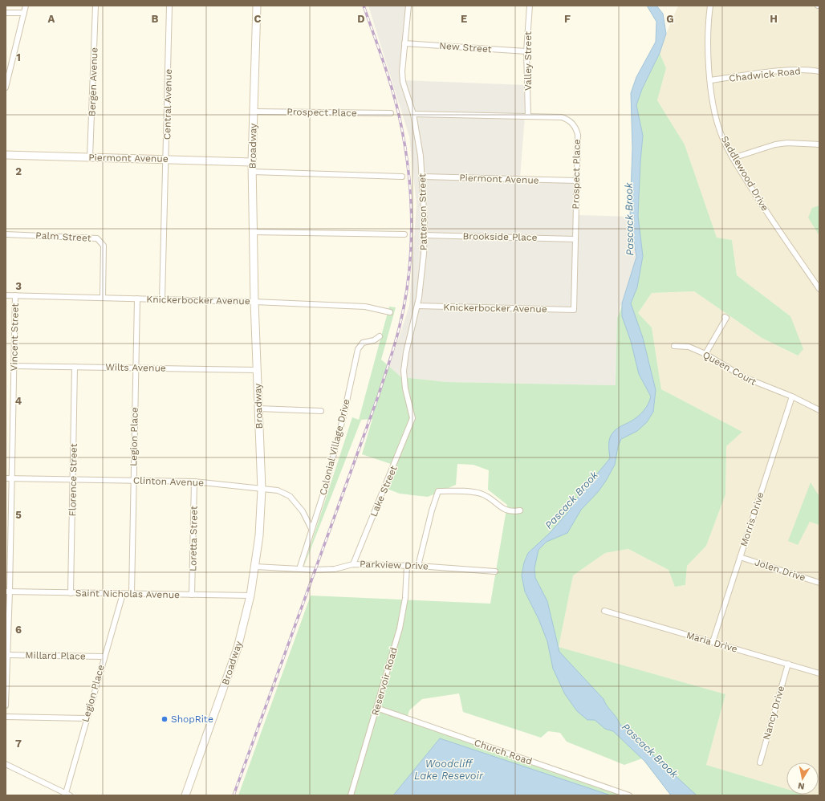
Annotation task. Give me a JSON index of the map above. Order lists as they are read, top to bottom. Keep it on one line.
{"streets":{"street":["New Street","Valley Street","Chadwick Road","Bergen Avenue","Central Avenue","Prospect Place","Broadway","Piermont Avenue","Saddlewood Drive","Patterson Street","Palm Street","Brookside Place","Knickerbocker Avenue","Vincent Street","Wilts Avenue","Queen Court","Legion Place","Colonial Village Drive","Florence Street","Clinton Avenue","Lake Street","Morris Drive","Loretta Street","Parkview Drive","Jolen Drive","Saint Nicholas Avenue","Maria Drive","Millard Place","Reservoir Road","Nancy Drive","Church Road"]},"crossings":[["New Street","Valley Street"],["New Street","Patterson Street"],["Valley Street","Prospect Place"],["Chadwick Road","Saddlewood Drive"],["Bergen Avenue","Piermont Avenue"],["Central Avenue","Piermont Avenue"],["Central Avenue","Knickerbocker Avenue"],["Prospect Place","Broadway"],["Prospect Place","Piermont Avenue"],["Prospect Place","Patterson Street"],["Prospect Place","Brookside Place"],["Prospect Place","Knickerbocker Avenue"],["Broadway","Piermont Avenue"],["Broadway","Knickerbocker Avenue"],["Broadway","Wilts Avenue"],["Broadway","Clinton Avenue"],["Broadway","Parkview Drive"],["Broadway","Saint Nicholas Avenue"],["Piermont Avenue","Patterson Street"],["Patterson Street","Brookside Place"],["Patterson Street","Knickerbocker Avenue"],["Patterson Street","Lake Street"],["Palm Street","Knickerbocker Avenue"],["Knickerbocker Avenue","Vincent Street"],["Knickerbocker Avenue","Legion Place"],["Vincent Street","Wilts Avenue"],["Vincent Street","Clinton Avenue"],["Vincent Street","Saint Nicholas Avenue"],["Vincent Street","Millard Place"],["Wilts Avenue","Legion Place"],["Wilts Avenue","Florence Street"],["Queen Court","Morris Drive"],["Legion Place","Clinton Avenue"],["Legion Place","Saint Nicholas Avenue"],["Legion Place","Millard Place"],["Colonial Village Drive","Clinton Avenue"],["Colonial Village Drive","Parkview Drive"],["Florence Street","Clinton Avenue"],["Florence Street","Saint Nicholas Avenue"],["Clinton Avenue","Loretta Street"],["Lake Street","Parkview Drive"],["Morris Drive","Jolen Drive"],["Morris Drive","Maria Drive"],["Loretta Street","Saint Nicholas Avenue"],["Parkview Drive","Reservoir Road"],["Maria Drive","Nancy Drive"],["Reservoir Road","Church Road"]],"water":["Pascack Brook","Woodcliff Lake Resevoir"],"places":["ShopRite"],"north":"bottom","grid":{"columns":["A","B","C","D","E","F","G","H"],"rows":["1","2","3","4","5","6","7"]}}
